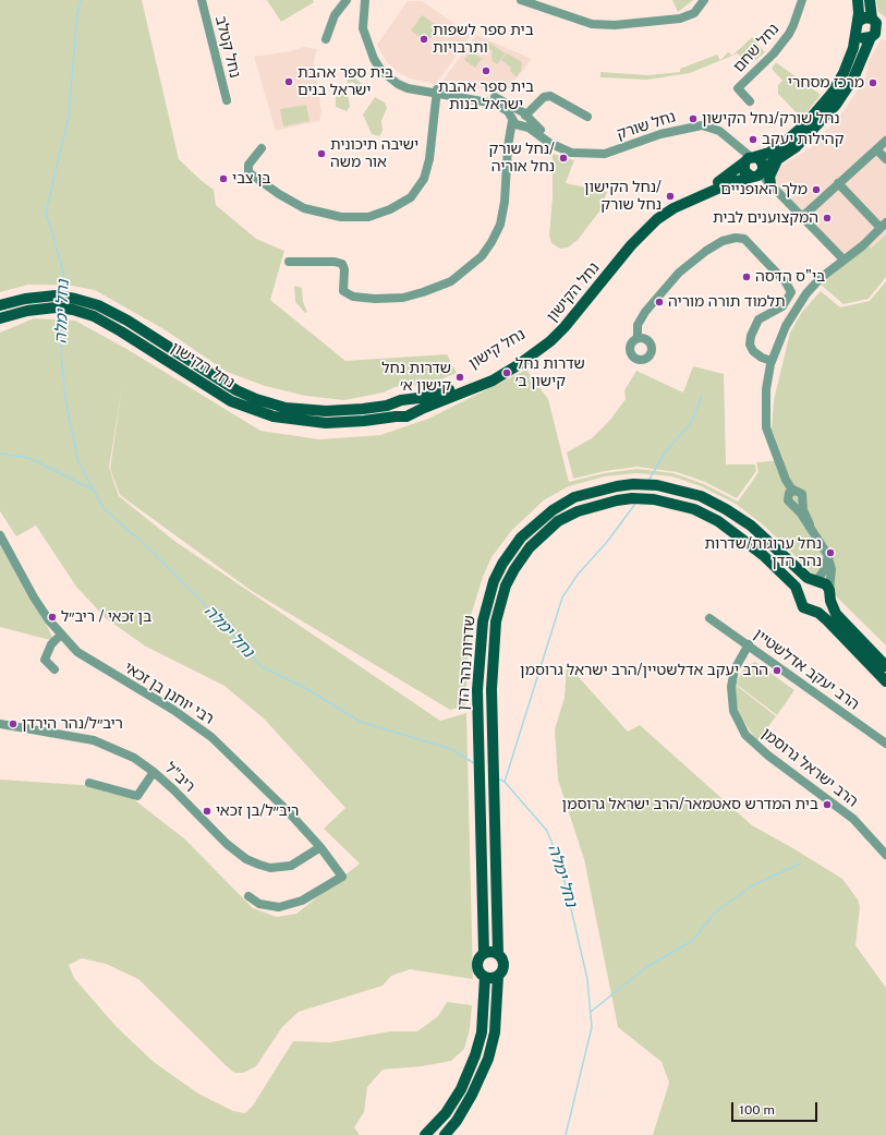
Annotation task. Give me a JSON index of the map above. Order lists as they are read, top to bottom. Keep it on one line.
{"streets":{"main road":["נחל הקישון","נחל קישון","שדרות נהר הדן"],"street":["נחל קטלב","נחל שחם","נחל שורק","הרב יעקב אדלשטיין","רבי יוחנן בן זכאי","הרב ישראל גרוסמן","ריב\"ל"]},"crossings":[["נחל שורק","נחל קישון"],["נחל הקישון","נחל קישון"],["הרב יעקב אדלשטיין","הרב ישראל גרוסמן"],["רבי יוחנן בן זכאי","ריב\"ל"]],"water":["נחל ימלה"],"places":["בית ספר לשפות ותרבויות","בית ספר אהבת ישראל בנות","בית ספר אהבת ישראל בנים","מרכז מסחרי","נחל שורק/נחל הקישון","קהילות יעקב","ישיבה תיכונית אור משה","נחל שורק/ נחל אוריה","בן צבי","מלך האופניים","נחל הקישון/ נחל שורק","המקצוענים לבית","בי\"ס הדסה","תלמוד תורה מוריה","שדרות נחל קישון ב׳","שדרות נחל קישון א׳","נחל ערוגות/שדרות נהר הדן","בן זכאי / ריב״ל","הרב יעקב אדלשטיין/הרב ישראל גרוסמן","ריב״ל/נהר הירדן","בית המדרש סאטמאר/הרב ישראל גרוסמן","ריב״ל/בן זכאי"],"scale_bar":"100 m"}
